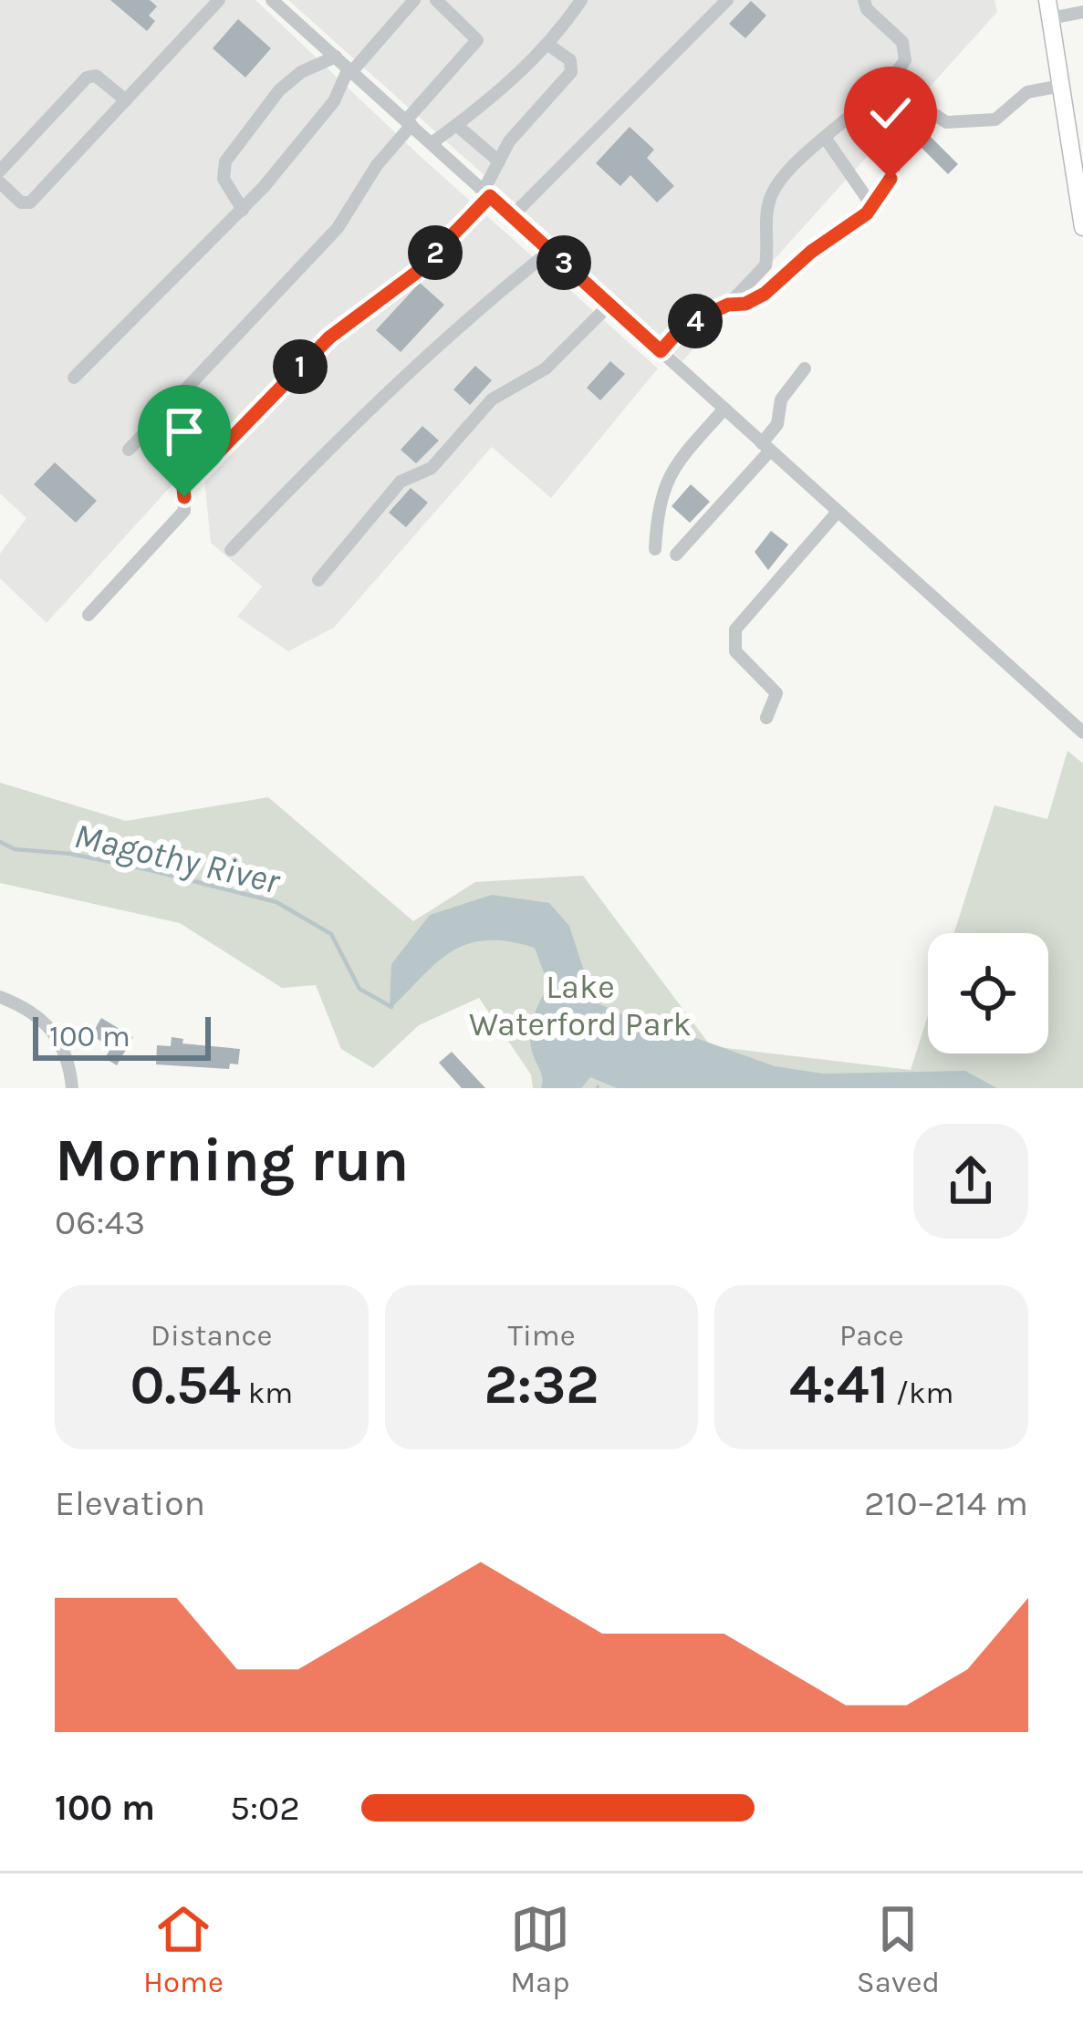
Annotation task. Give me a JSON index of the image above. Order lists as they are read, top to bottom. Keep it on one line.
{"water":["Magothy River"],"parks":["Lake Waterford Park"],"scale_bar":"100 m","page":{"pins":["2","3","4","1"],"scale":"100 m","heading":["Morning run","06:43"],"stats":[["Distance","0.54 km"],["Time","2:32"],["Pace","4:41 /km"]],"chart":["Elevation","210–214 m"],"list":[{"name":"100 m","note":"5:02"}],"tabs":["Home","Map","Saved"]}}
